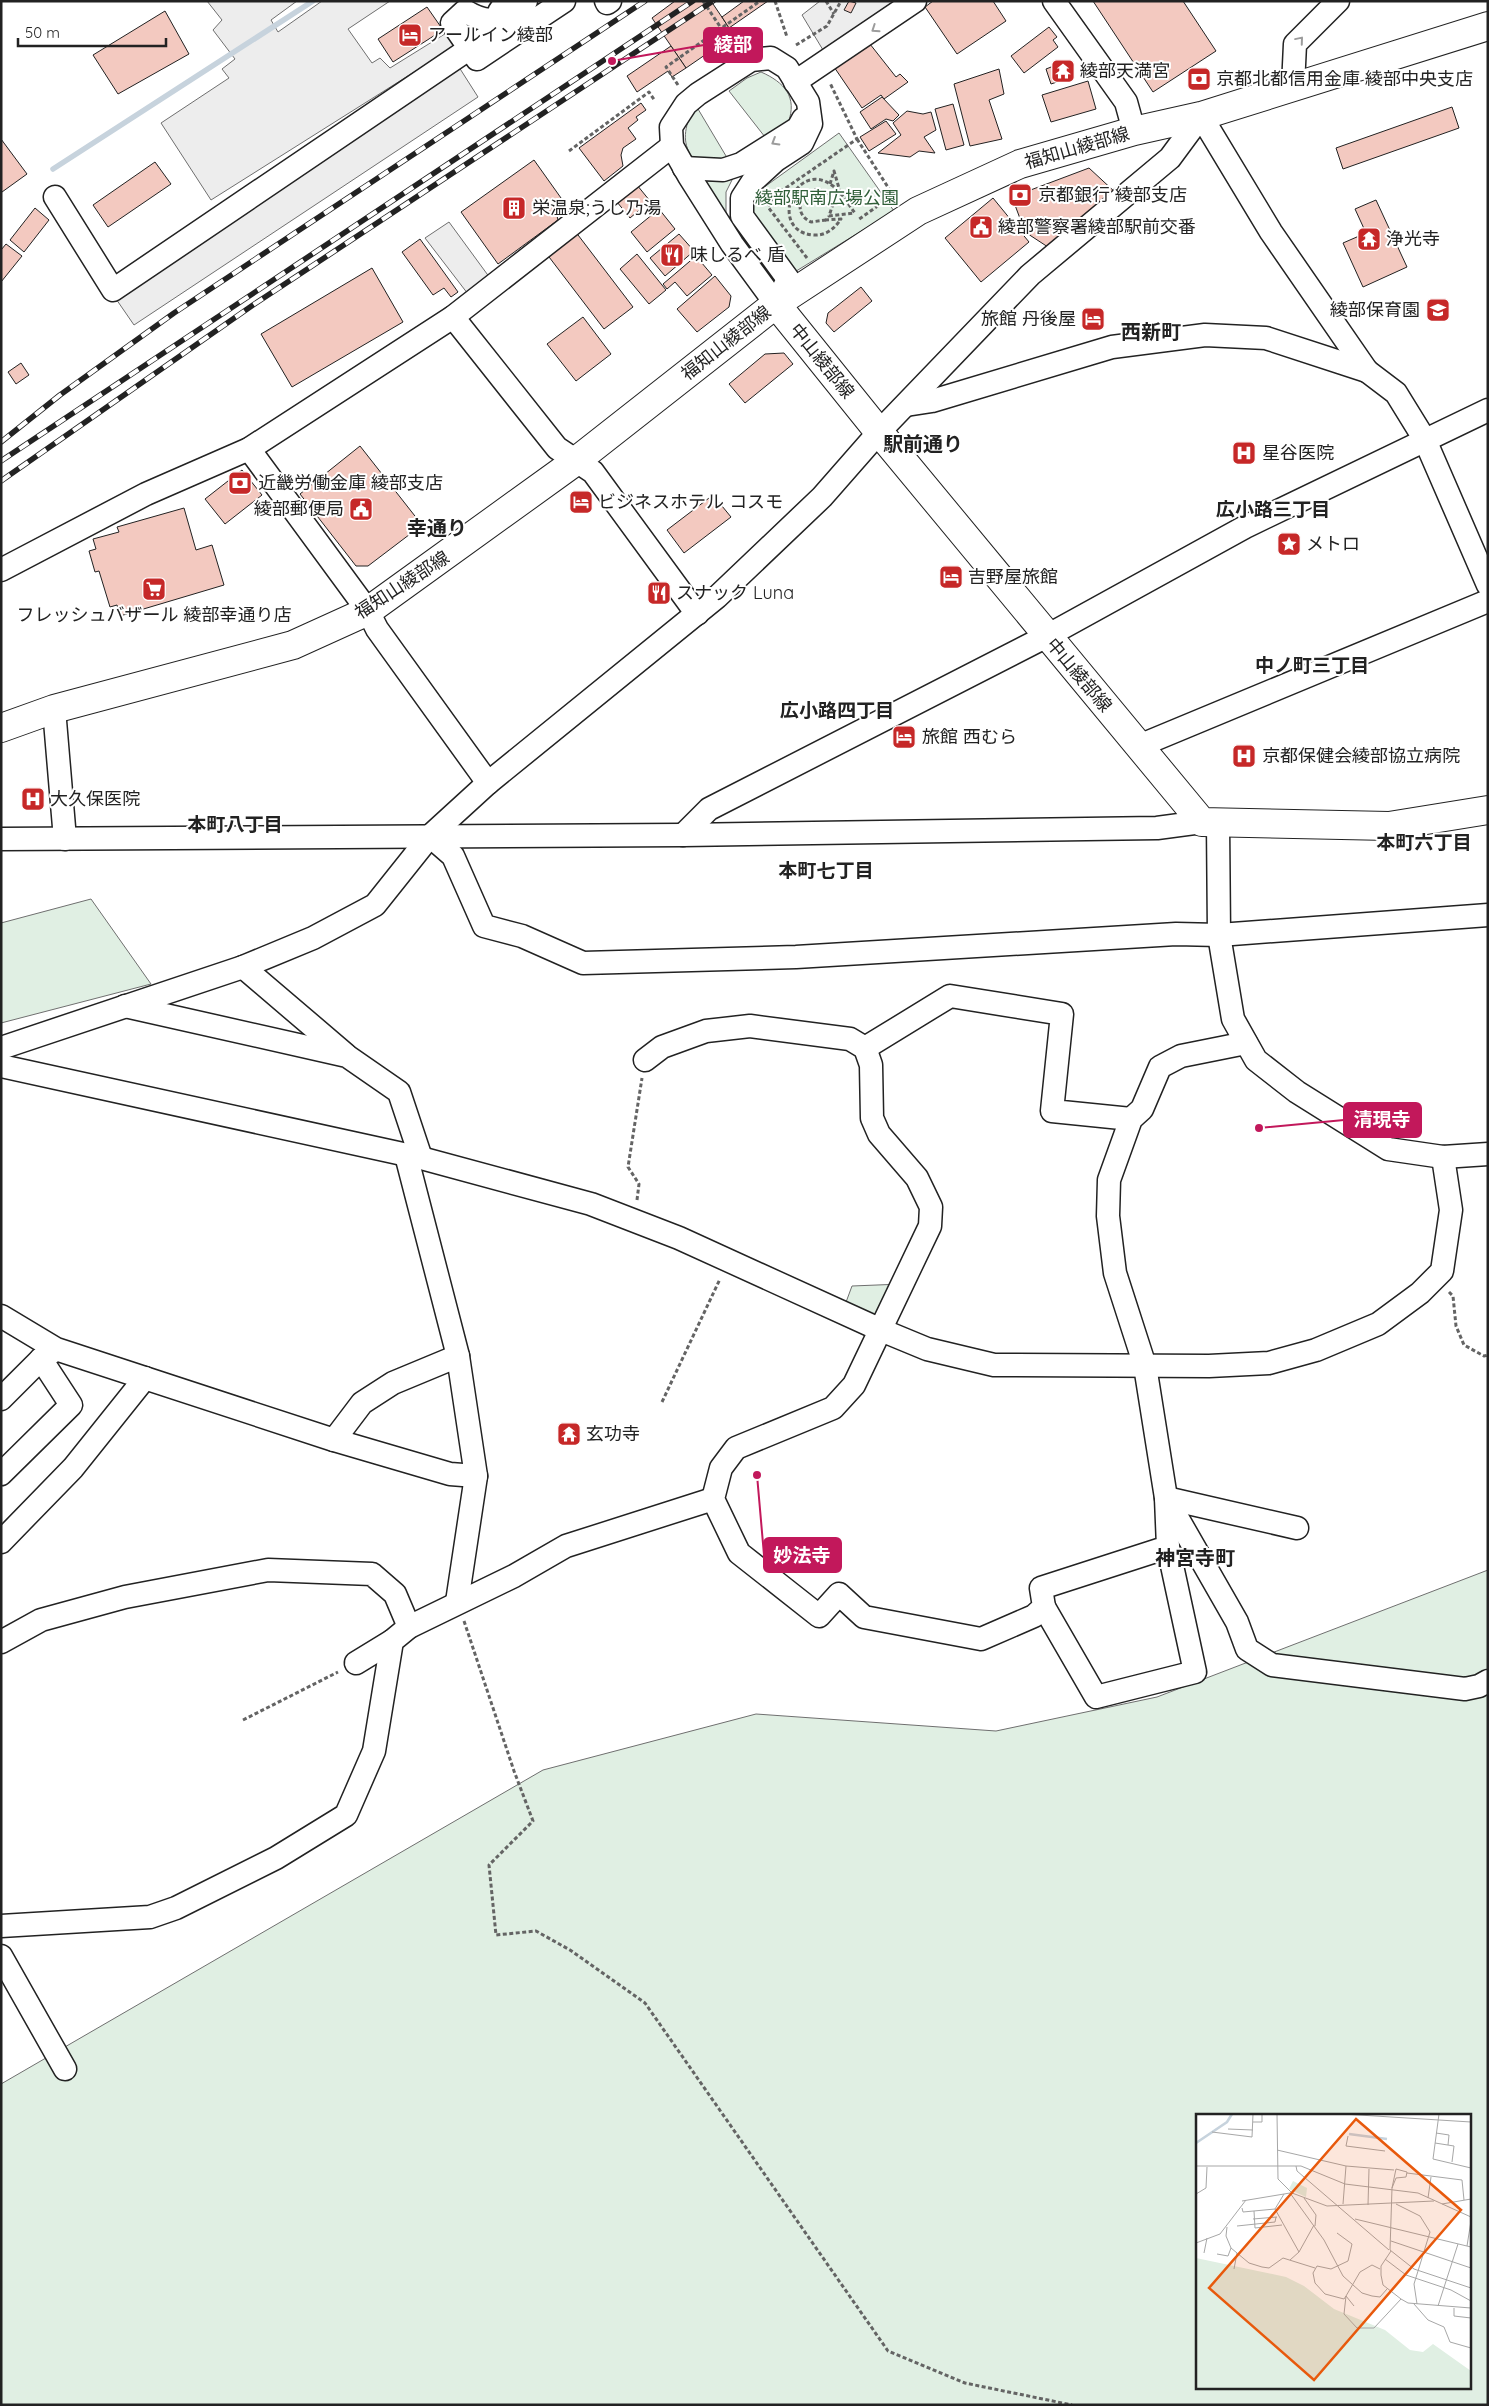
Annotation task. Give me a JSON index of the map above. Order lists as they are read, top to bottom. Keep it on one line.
{"streets":{"main road":["福知山綾部線","中山綾部線"]},"crossings":[["福知山綾部線","中山綾部線"]],"districts":["西新町","駅前通り","広小路三丁目","幸通り","中ノ町三丁目","広小路四丁目","本町八丁目","本町六丁目","本町七丁目","神宮寺町"],"parks":["綾部駅南広場公園"],"places":{"hotel":["アールイン綾部","旅館 丹後屋","ビジネスホテル コスモ","吉野屋旅館","旅館 西むら"],"other":["綾部","清現寺","妙法寺"],"temple":["綾部天満宮","浄光寺","玄功寺"],"bank":["京都北都信用金庫 綾部中央支店","京都銀行 綾部支店","近畿労働金庫 綾部支店"],"building":["栄温泉;うし乃湯"],"public building":["綾部警察署綾部駅前交番","綾部郵便局"],"restaurant":["味しるべ 盾","スナック Luna"],"school or university":["綾部保育園"],"hospital":["星谷医院","京都保健会綾部協立病院","大久保医院"],"place":["メトロ"],"supermarket":["フレッシュバザール 綾部幸通り店"]},"scale_bar":"50 m"}
